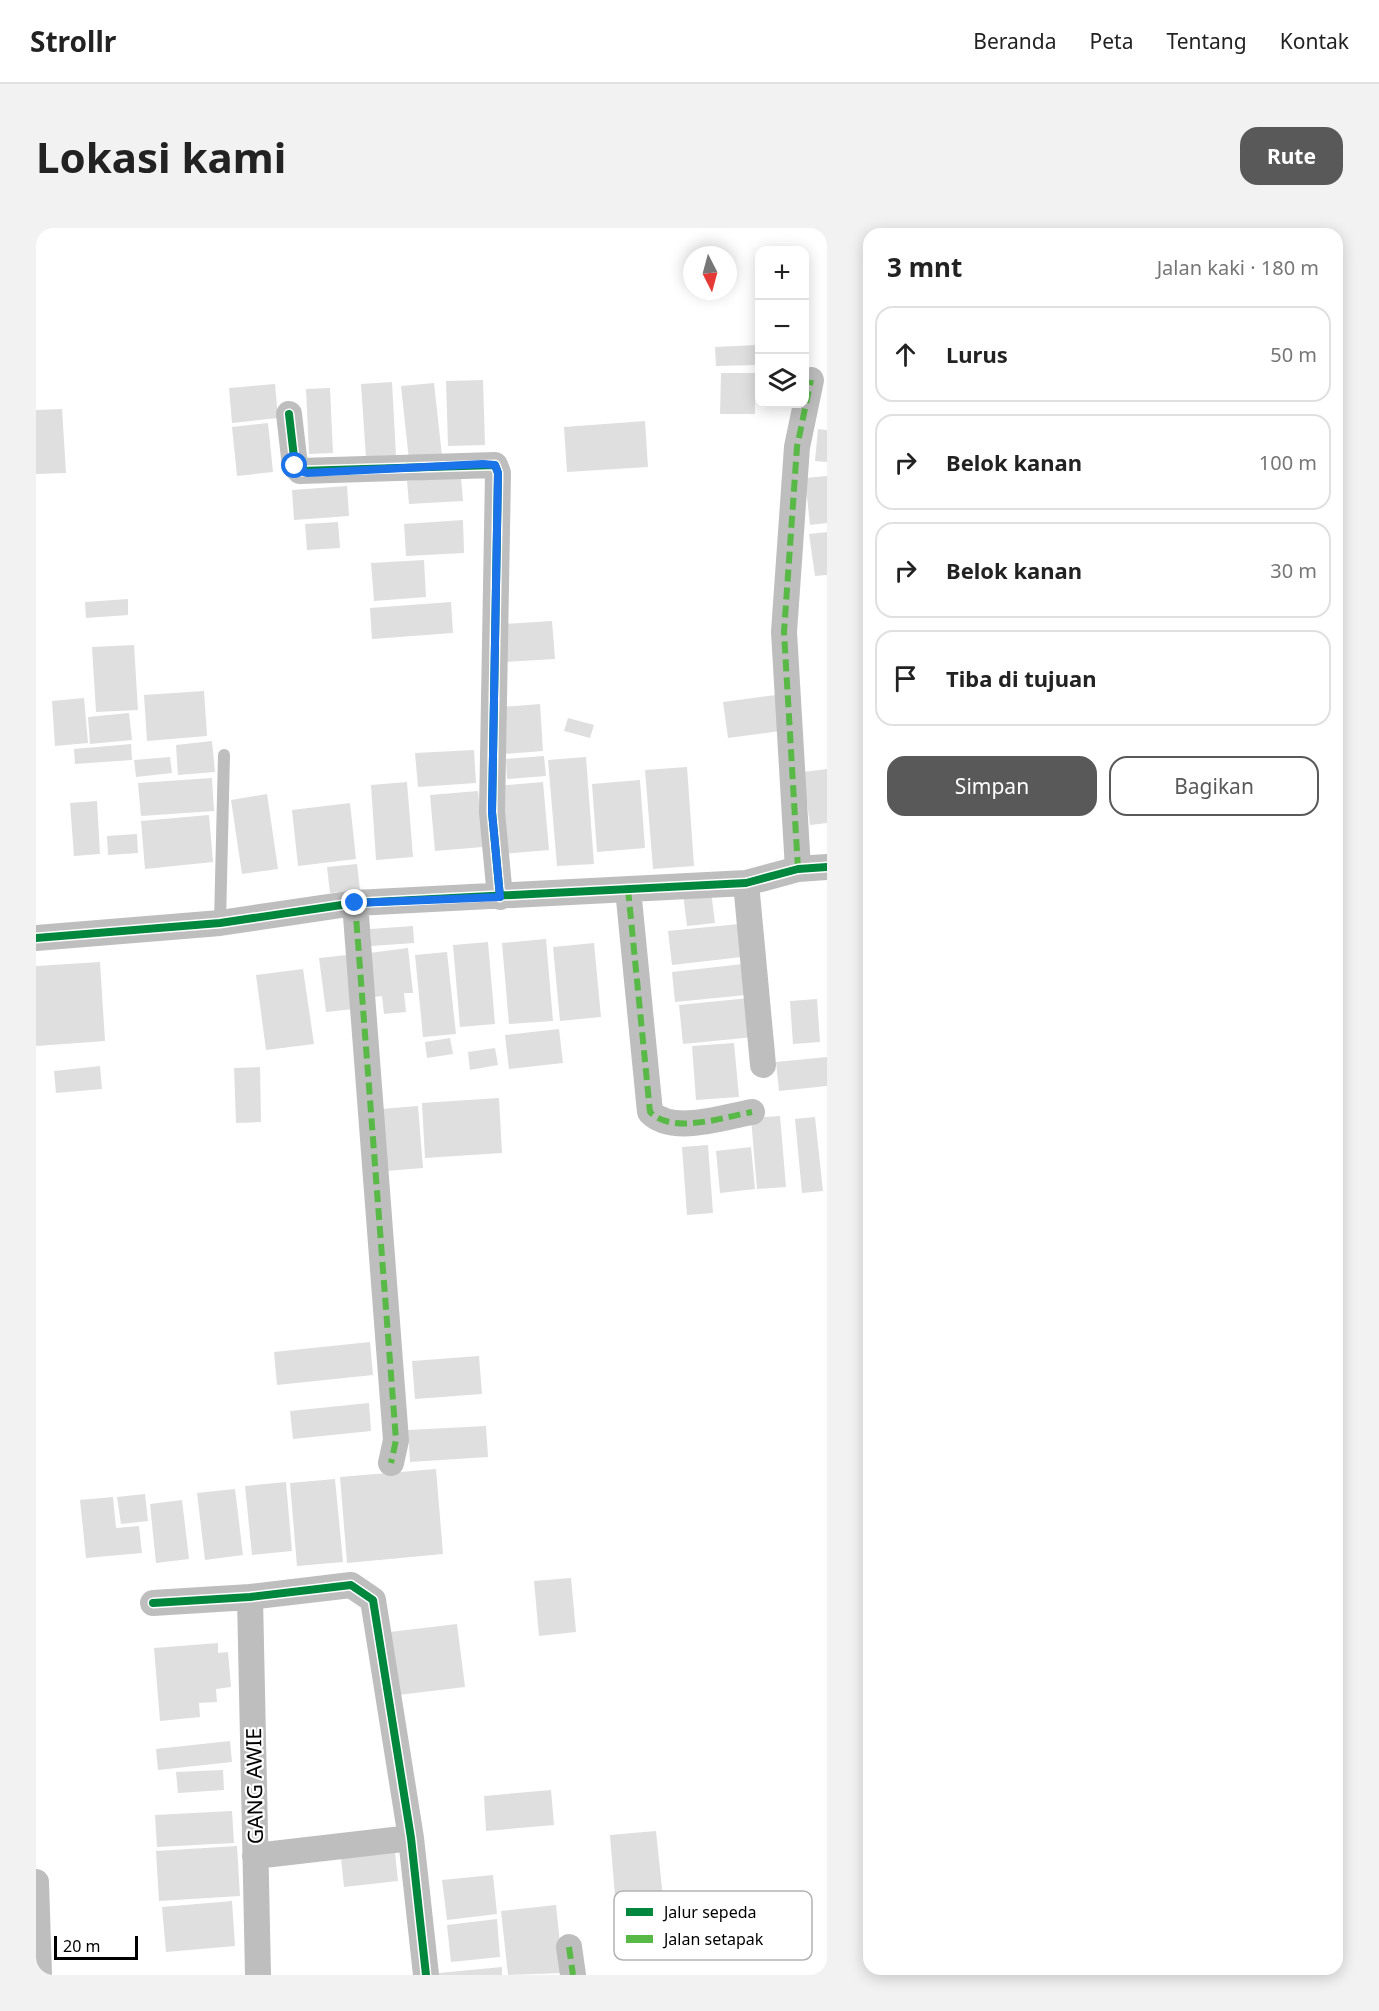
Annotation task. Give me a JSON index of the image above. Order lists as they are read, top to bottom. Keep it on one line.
{"streets":{"street":["GANG AWIE"]},"legend":["Jalur sepeda","Jalan setapak"],"scale_bar":"20 m","north":"bottom","page":{"header":"Strollr","nav":["Beranda","Peta","Tentang","Kontak"],"buttons":["Rute",["Simpan","Bagikan"]],"title":"Lokasi kami","heading":["3 mnt","Jalan kaki · 180 m"],"map_buttons":["+","−"],"list":[["Lurus","50 m"],["Belok kanan","100 m"],["Belok kanan","30 m"],"Tiba di tujuan"],"scale":"20 m"}}
